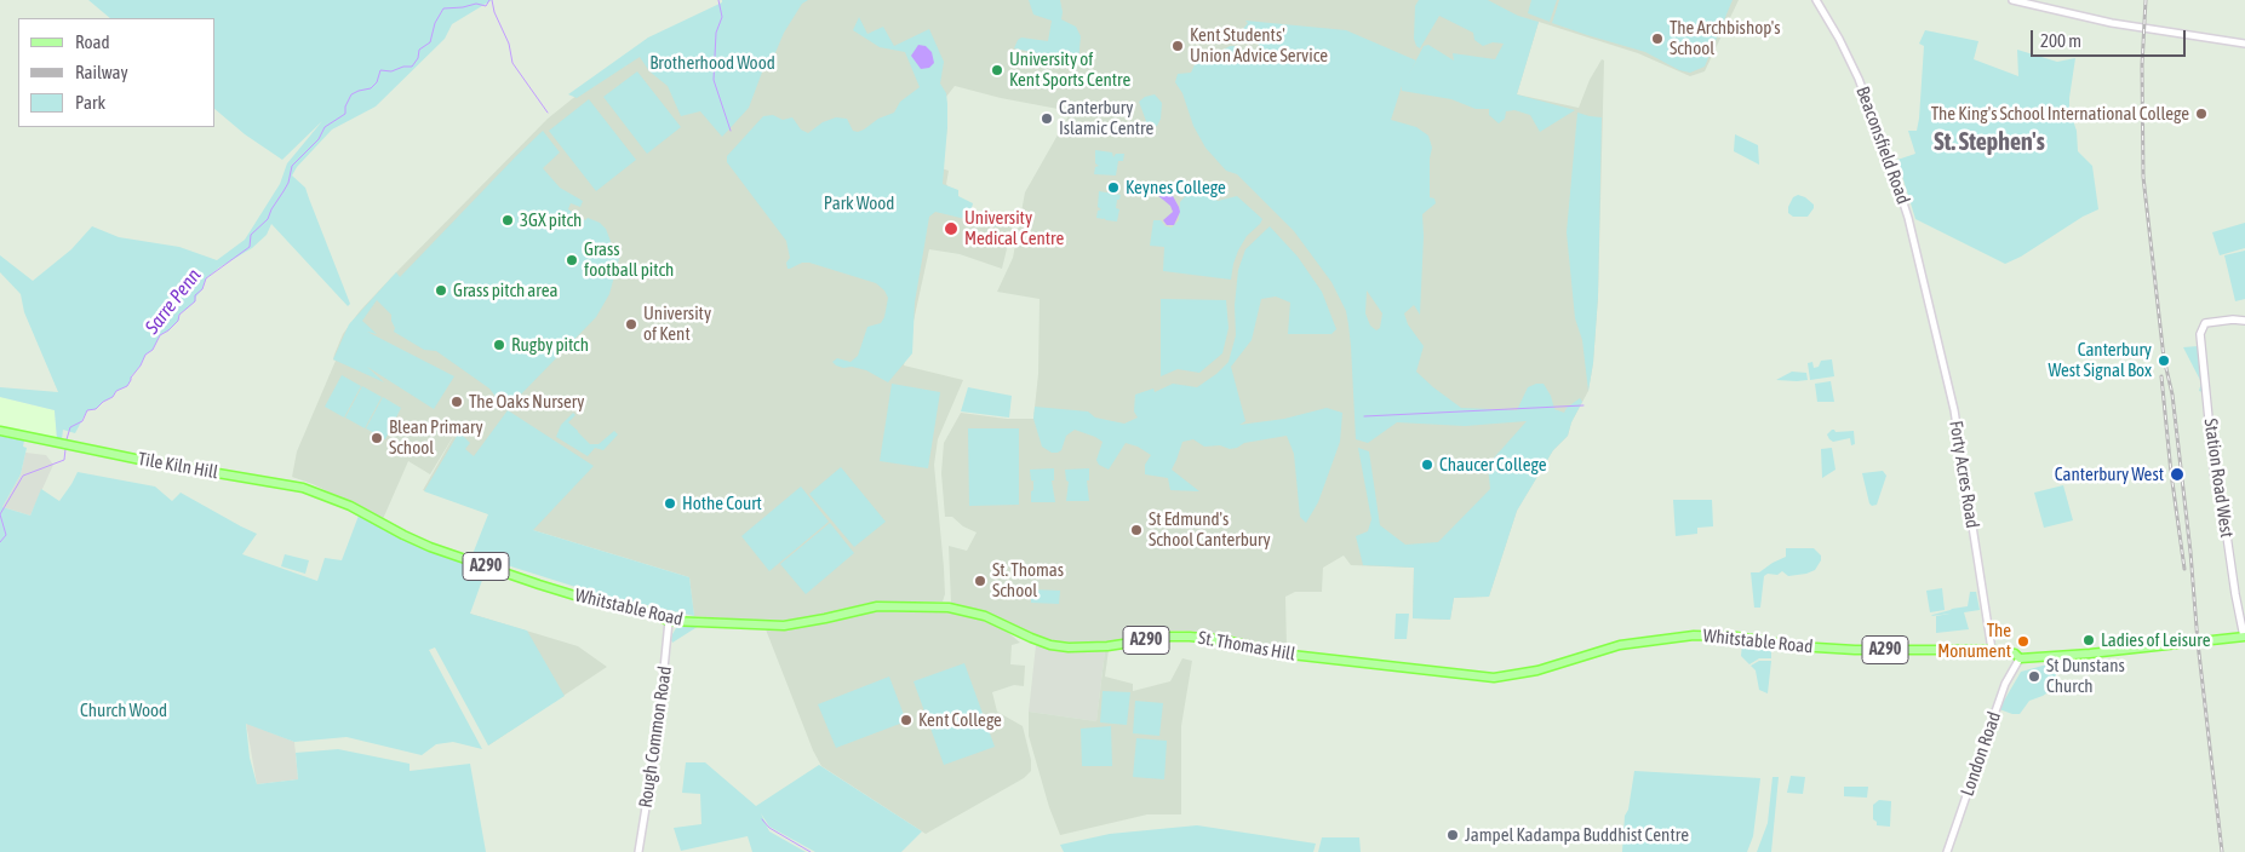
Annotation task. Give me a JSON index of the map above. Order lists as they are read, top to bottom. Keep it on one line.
{"streets":{"main road":["Tile Kiln Hill","Station Road West","A290","Whitstable Road","St. Thomas Hill"],"street":["Beaconsfield Road","Forty Acres Road","Rough Common Road","London Road"]},"crossings":[["Beaconsfield Road","Forty Acres Road"],["Tile Kiln Hill","Whitstable Road"],["Forty Acres Road","Whitstable Road"],["Station Road West","A290"],["A290","Whitstable Road"],["A290","London Road"],["Whitstable Road","St. Thomas Hill"],["Whitstable Road","Rough Common Road"],["Whitstable Road","London Road"]],"districts":["St. Stephen's"],"water":["Sarre Penn"],"parks":["Brotherhood Wood","Park Wood","Church Wood"],"places":["The Archbishop's School","Kent Students' Union Advice Service","University of Kent Sports Centre","The King's School International College","Canterbury Islamic Centre","Keynes College","3GX pitch","University Medical Centre","Grass football pitch","Grass pitch area","University of Kent","Rugby pitch","Canterbury West Signal Box","The Oaks Nursery","Blean Primary School","Chaucer College","Canterbury West","Hothe Court","St Edmund's School Canterbury","St. Thomas School","Ladies of Leisure","The Monument","St Dunstans Church","Kent College","Jampel Kadampa Buddhist Centre"],"legend":["Road","Railway","Park"],"scale_bar":"200 m"}
